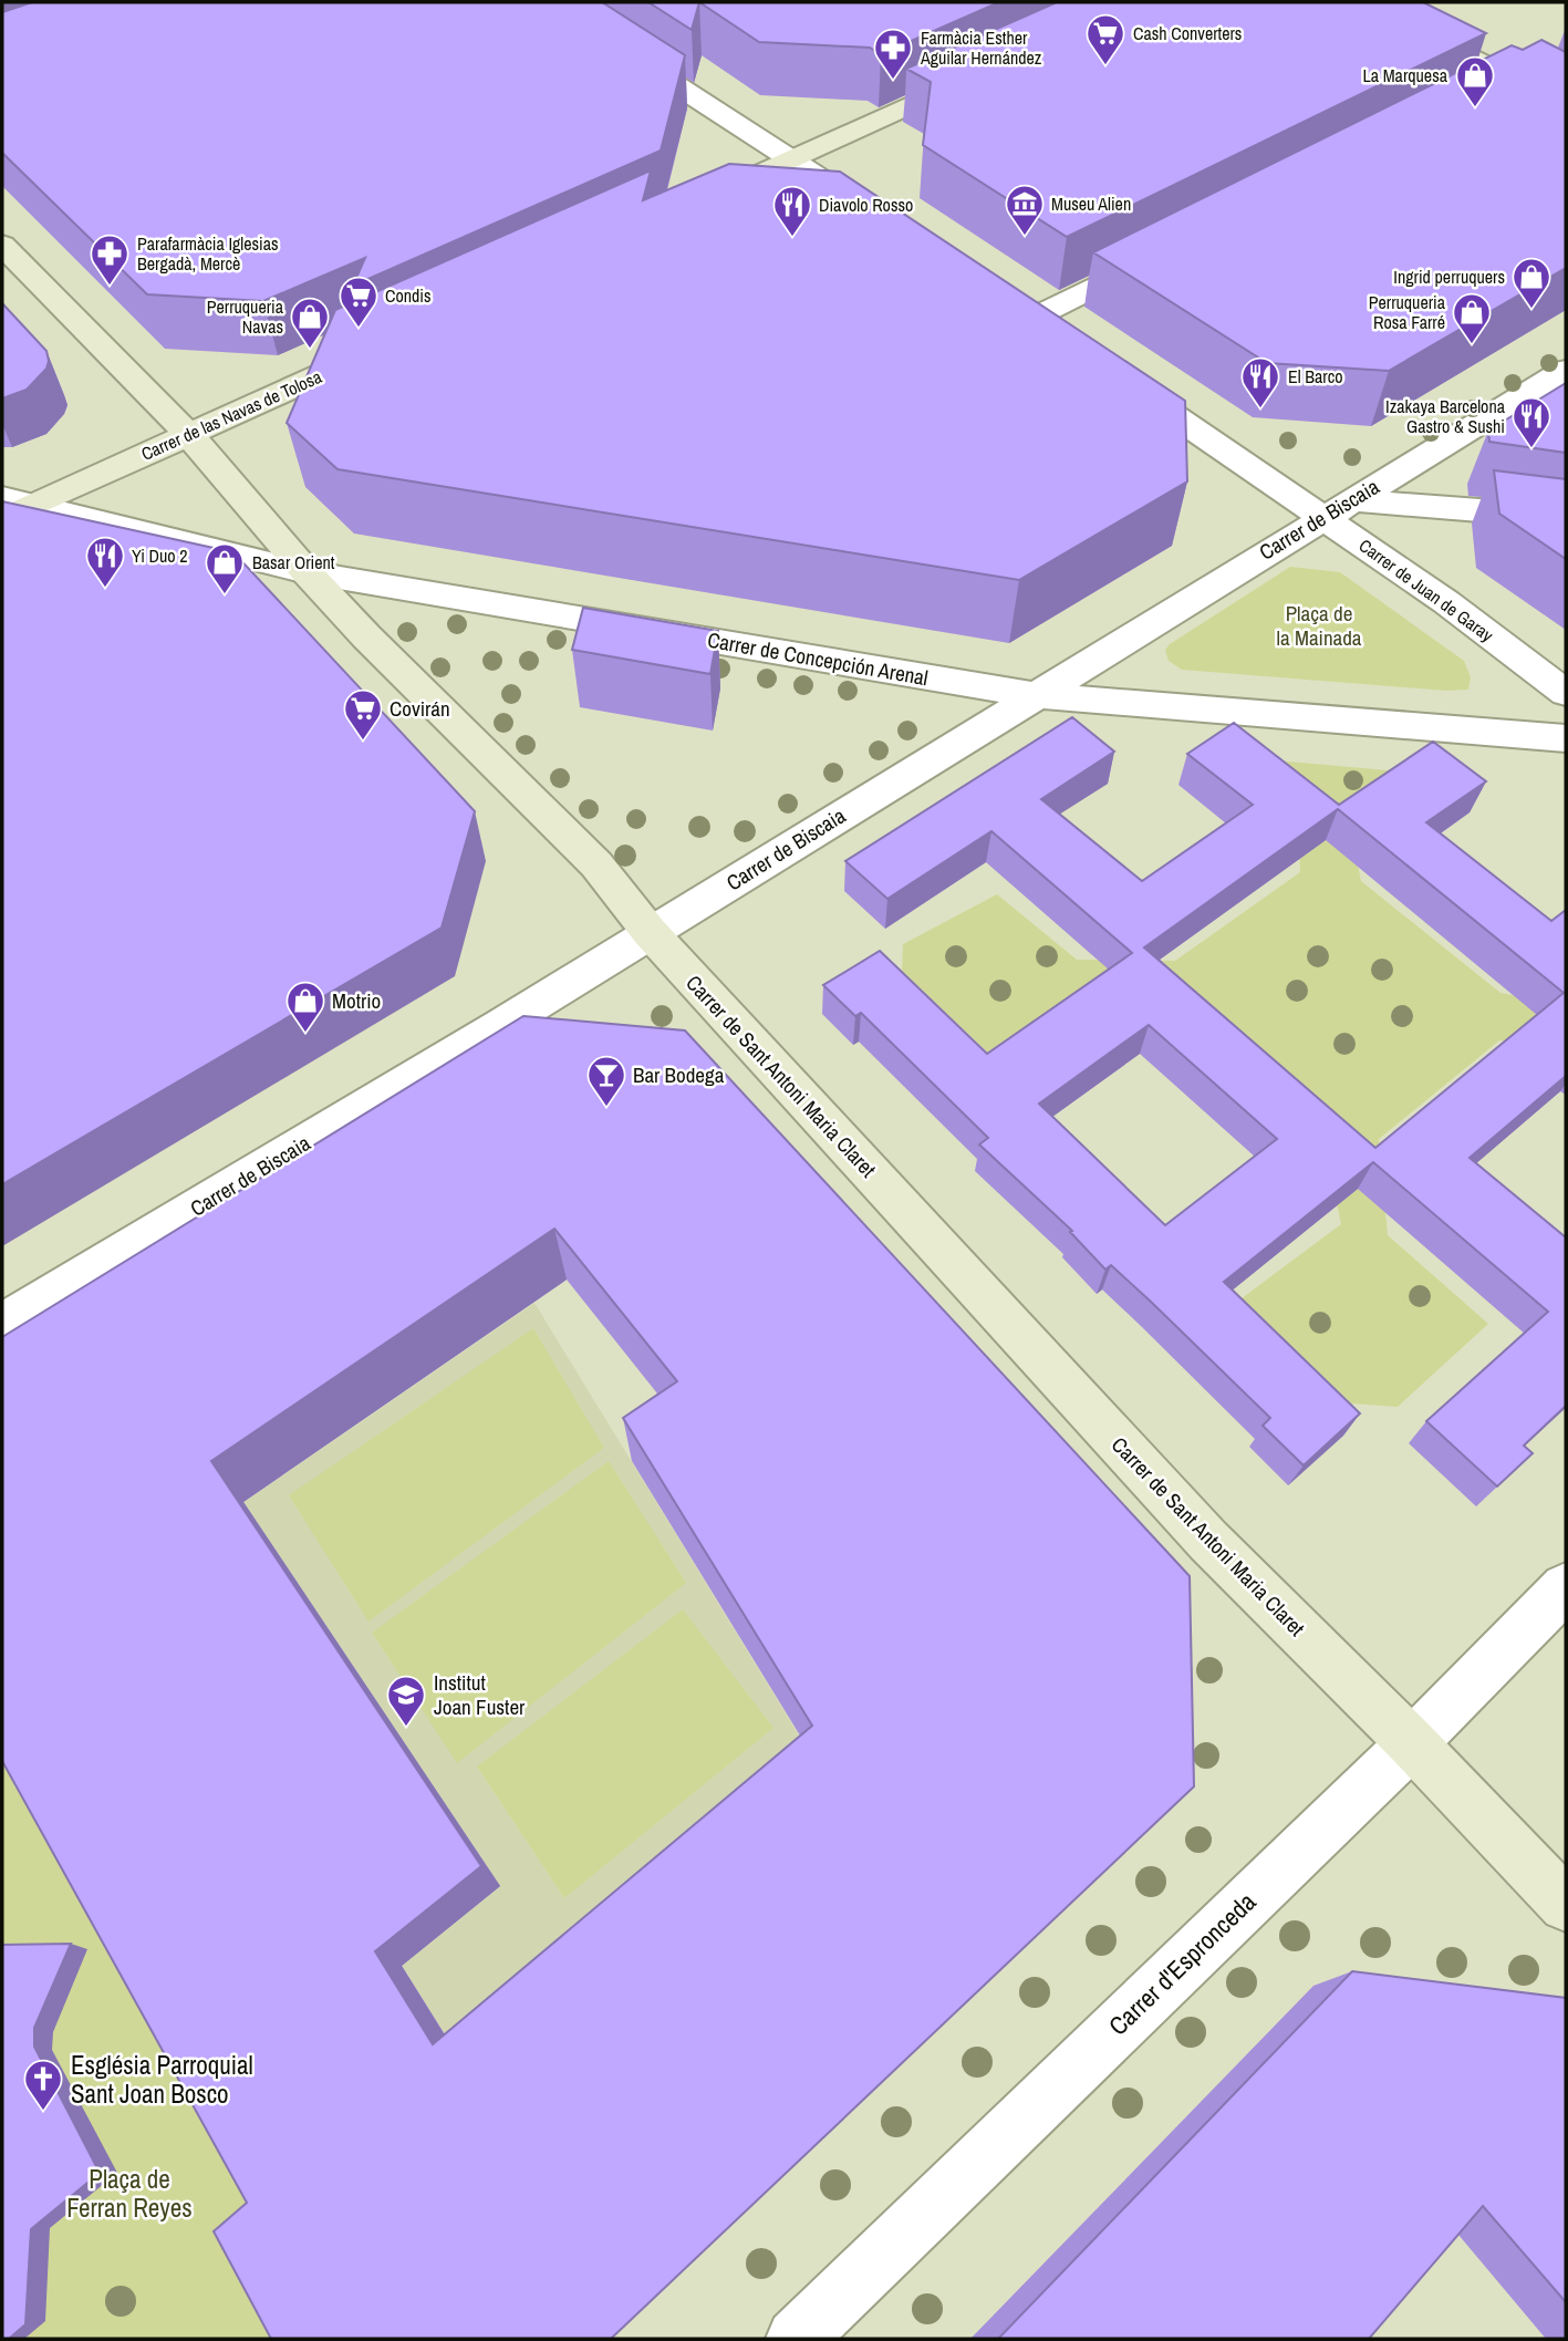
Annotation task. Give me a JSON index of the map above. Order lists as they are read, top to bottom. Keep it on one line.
{"streets":{"street":["Carrer de las Navas de Tolosa","Carrer de Biscaia","Carrer de Juan de Garay","Carrer de Concepción Arenal","Carrer de Sant Antoni Maria Claret","Carrer d'Espronceda"]},"crossings":[["Carrer de las Navas de Tolosa","Carrer de Concepción Arenal"],["Carrer de las Navas de Tolosa","Carrer de Sant Antoni Maria Claret"],["Carrer de Biscaia","Carrer de Juan de Garay"],["Carrer de Biscaia","Carrer de Concepción Arenal"],["Carrer de Biscaia","Carrer de Sant Antoni Maria Claret"],["Carrer de Concepción Arenal","Carrer de Sant Antoni Maria Claret"],["Carrer de Sant Antoni Maria Claret","Carrer d'Espronceda"]],"parks":["Plaça de la Mainada","Plaça de Ferran Reyes"],"places":{"supermarket":["Cash Converters","Condis","Covirán"],"pharmacy":["Farmàcia Esther Aguilar Hernández","Parafarmàcia Iglesias Bergadà, Mercè"],"shop":["La Marquesa","Ingrid perruquers","Perruqueria Rosa Farré","Perruqueria Navas","Basar Orient","Motrio"],"museum":["Museu Alien"],"restaurant":["Diavolo Rosso","El Barco","Izakaya Barcelona Gastro & Sushi","Yi Duo 2"],"bar":["Bar Bodega"],"school or university":["Institut Joan Fuster"],"church":["Església Parroquial Sant Joan Bosco"]}}
